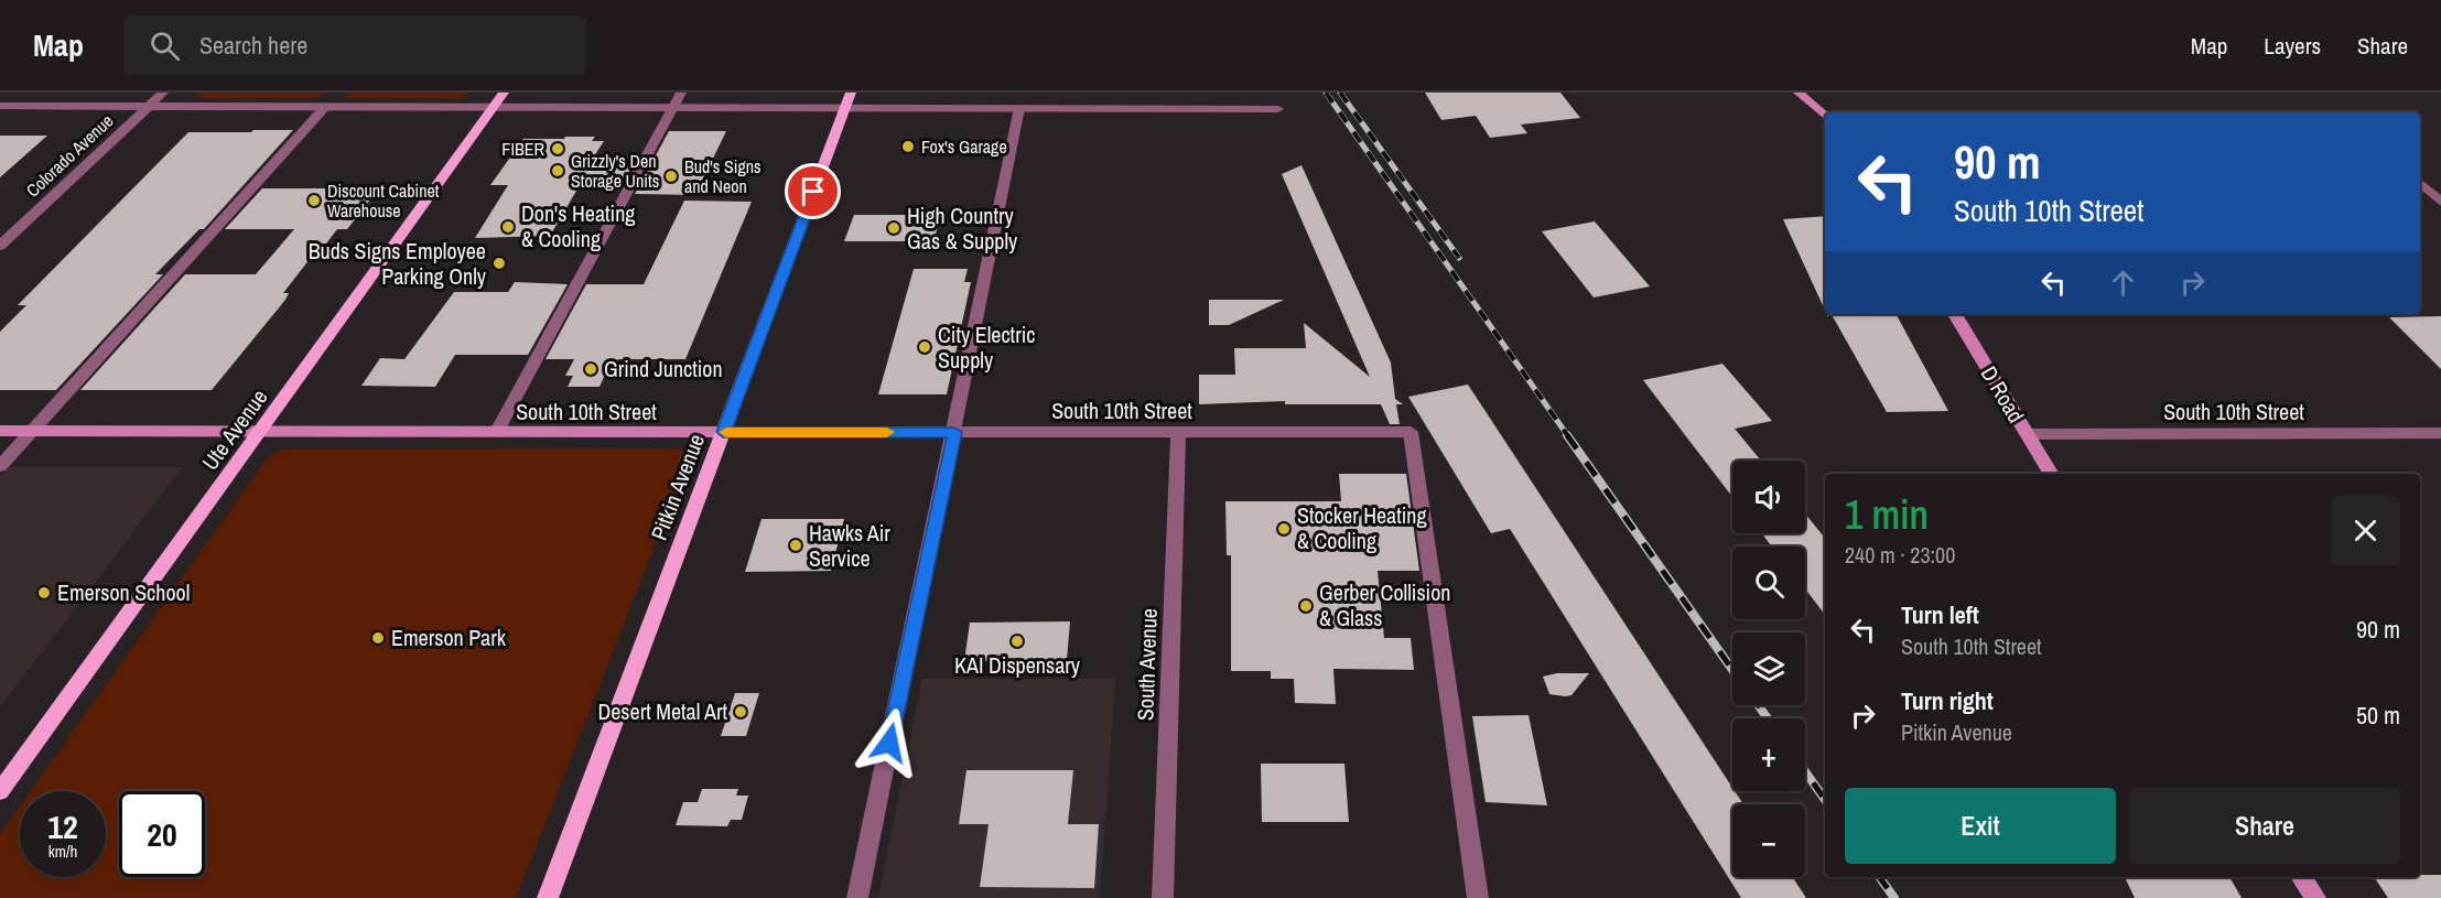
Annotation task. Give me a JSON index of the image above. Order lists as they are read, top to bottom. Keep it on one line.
{"streets":{"main road":["Ute Avenue","Pitkin Avenue"],"street":["Colorado Avenue","D Road","South 10th Street","South Avenue"]},"crossings":[["D Road","South 10th Street"],["South 10th Street","Ute Avenue"],["South 10th Street","Pitkin Avenue"],["South 10th Street","South Avenue"]],"places":["Fox's Garage","FIBER","Grizzly's Den Storage Units","Bud's Signs and Neon","Discount Cabinet Warehouse","Don's Heating & Cooling","High Country Gas & Supply","Buds Signs Employee Parking Only","City Electric Supply","Grind Junction","Stocker Heating & Cooling","Hawks Air Service","Emerson School","Gerber Collision & Glass","Emerson Park","KAI Dispensary","Desert Metal Art"],"page":{"header":"Map","search":"Search here","nav":["Map","Layers","Share"],"turn":["90 m","South 10th Street"],"map_buttons":["+","−"],"heading":["1 min","240 m · 23:00"],"list":[{"name":"Turn left","note":"South 10th Street","value":"90 m"},{"name":"Turn right","note":"Pitkin Avenue","value":"50 m"}],"buttons":["Exit","Share"],"speed":"12 km/h","limit":"20"}}
